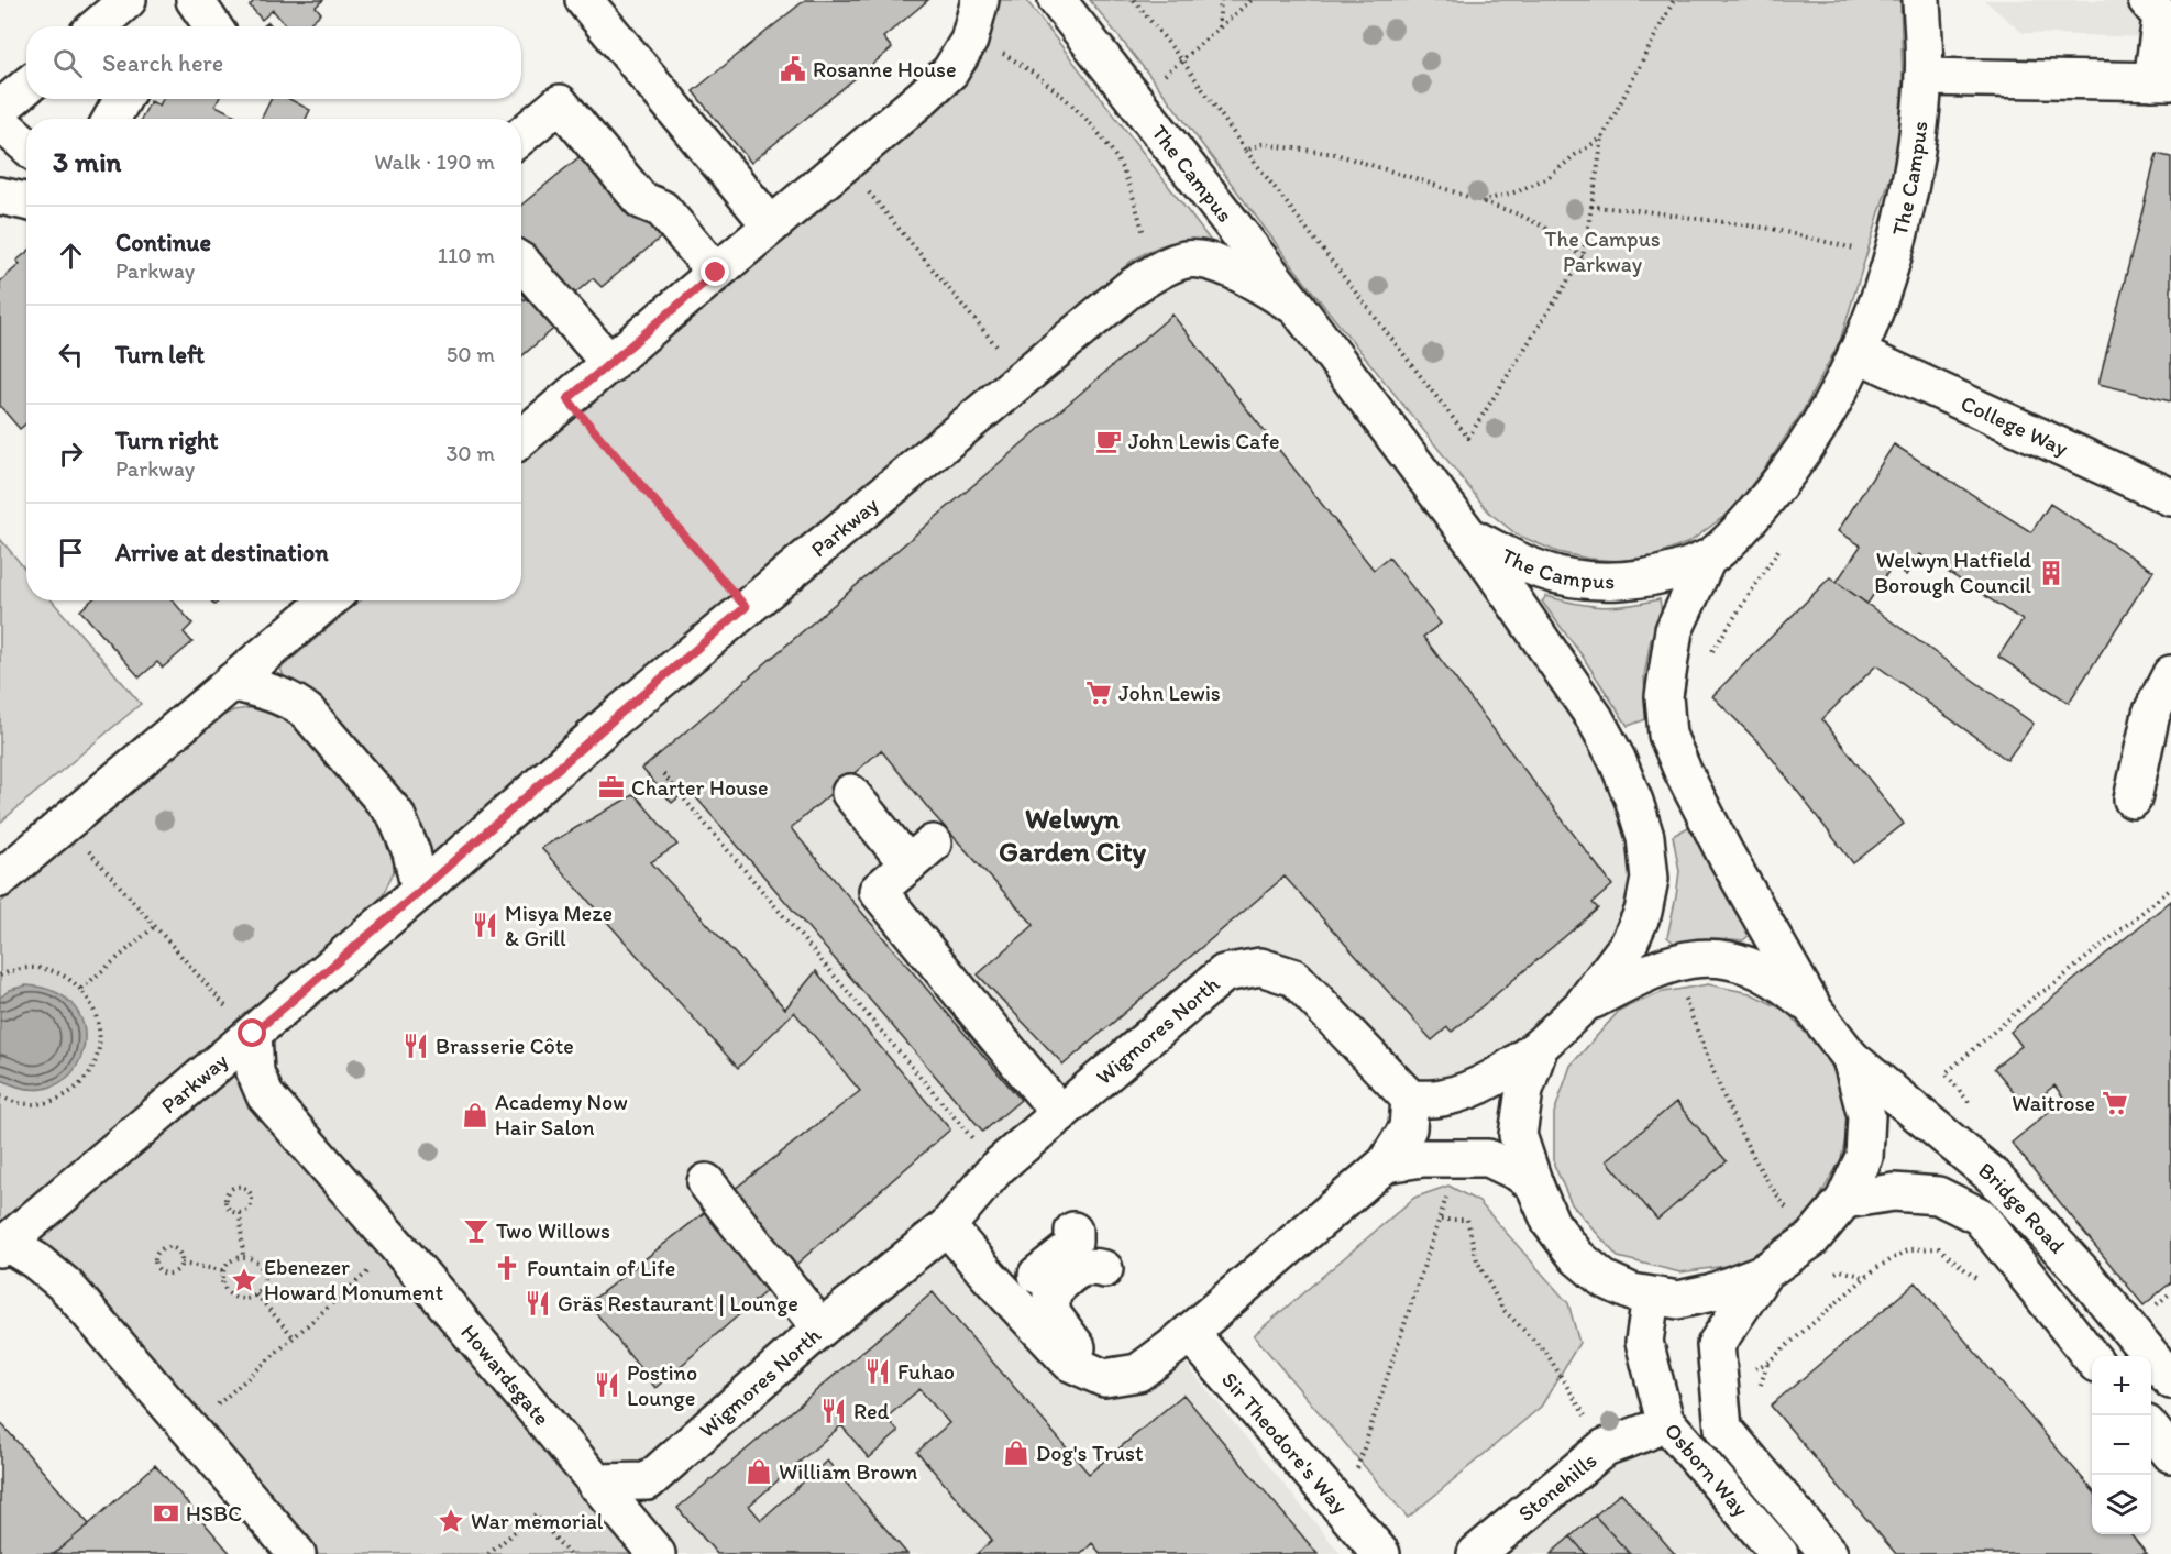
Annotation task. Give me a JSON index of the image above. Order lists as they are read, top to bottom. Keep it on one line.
{"streets":{"street":["The Campus","College Way","Parkway","Wigmores North","Bridge Road","Howardsgate","Sir Theodore's Way","Osborn Way","Stonehills"]},"crossings":[["The Campus","College Way"],["The Campus","Parkway"],["Parkway","Howardsgate"],["Wigmores North","Howardsgate"]],"districts":["Welwyn Garden City"],"parks":["The Campus Parkway"],"places":{"public building":["Rosanne House"],"cafe":["John Lewis Cafe"],"building":["Welwyn Hatfield Borough Council"],"supermarket":["John Lewis","Waitrose"],"office":["Charter House"],"restaurant":["Misya Meze & Grill","Brasserie Côte","Gräs Restaurant | Lounge","Fuhao","Postino Lounge","Red"],"shop":["Academy Now Hair Salon","Dog's Trust","William Brown"],"bar":["Two Willows"],"church":["Fountain of Life"],"place":["Ebenezer Howard Monument","War memorial"],"bank":["HSBC"]},"page":{"search":"Search here","heading":["3 min","Walk · 190 m"],"list":[["Continue","Parkway","110 m"],["Turn left","50 m"],["Turn right","Parkway","30 m"],"Arrive at destination"],"map_buttons":["+","−"]}}
